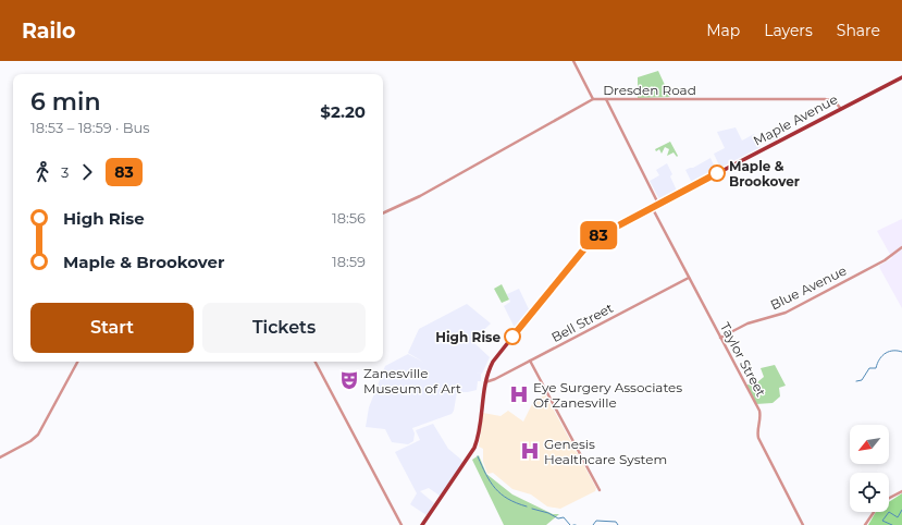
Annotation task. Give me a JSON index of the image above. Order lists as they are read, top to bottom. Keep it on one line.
{"streets":{"main road":["Maple Avenue"],"street":["Dresden Road","Blue Avenue","Bell Street","Taylor Street"]},"crossings":[["Dresden Road","Maple Avenue"],["Maple Avenue","Bell Street"],["Maple Avenue","Taylor Street"],["Blue Avenue","Taylor Street"],["Bell Street","Taylor Street"]],"places":{"other":["Maple & Brookover","High Rise"],"theatre":["Zanesville Museum of Art"],"hospital":["Eye Surgery Associates Of Zanesville","Genesis Healthcare System"]},"lines":["bus line 83"],"north":"bottom left","page":{"header":"Railo","nav":["Map","Layers","Share"],"on_map":"83","heading":["6 min","18:53 – 18:59 · Bus","$2.20"],"legs":["3","83"],"list":[{"name":"High Rise","value":"18:56"},{"name":"Maple & Brookover","value":"18:59"}],"buttons":["Start","Tickets"]}}
